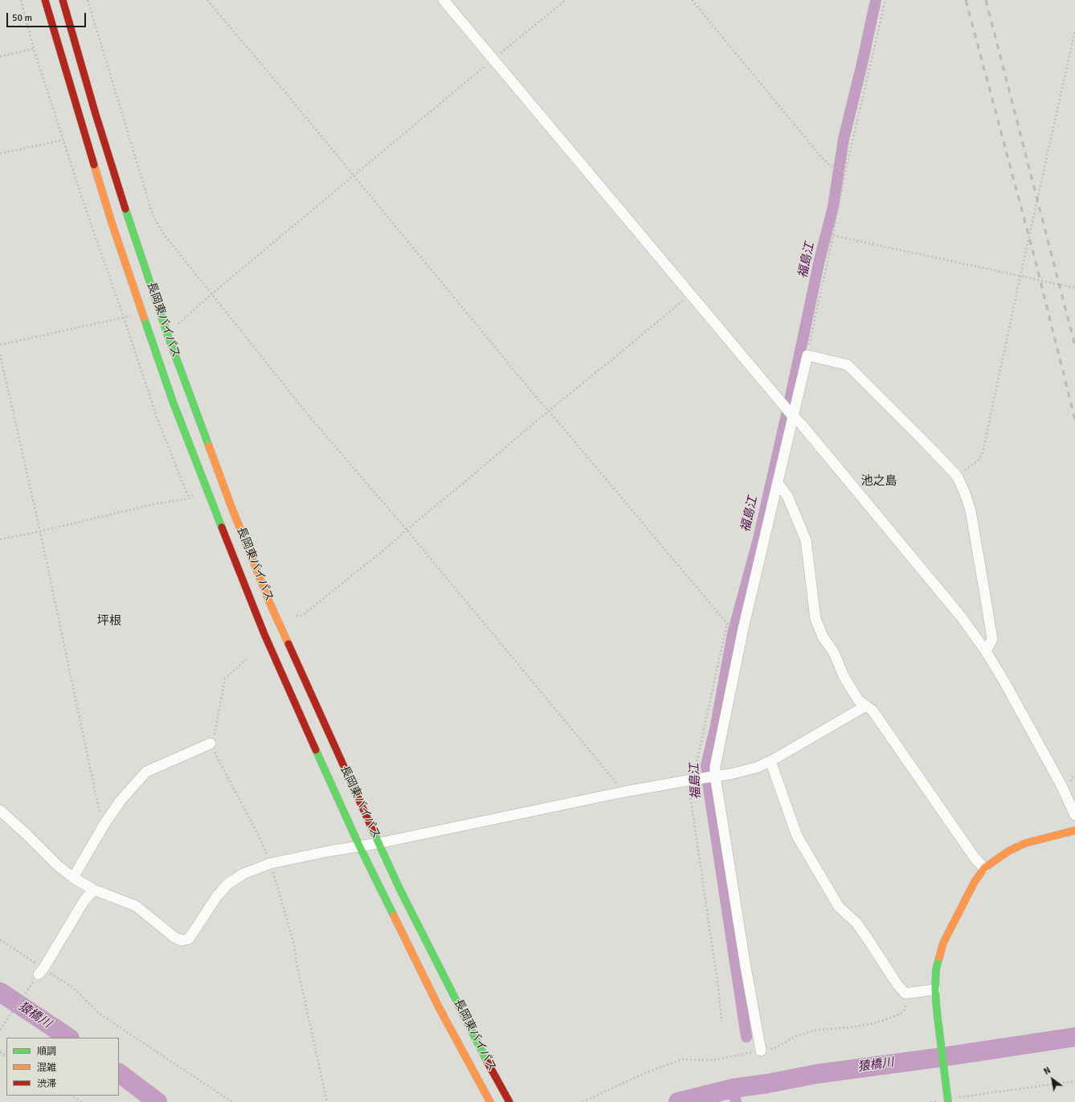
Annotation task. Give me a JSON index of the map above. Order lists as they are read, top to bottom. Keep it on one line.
{"streets":{"main road":["長岡東バイパス"]},"districts":["池之島","坪根"],"water":["福島江","猿橋川"],"legend":["順調","混雑","渋滞"],"scale_bar":"50 m","north":"top left"}
